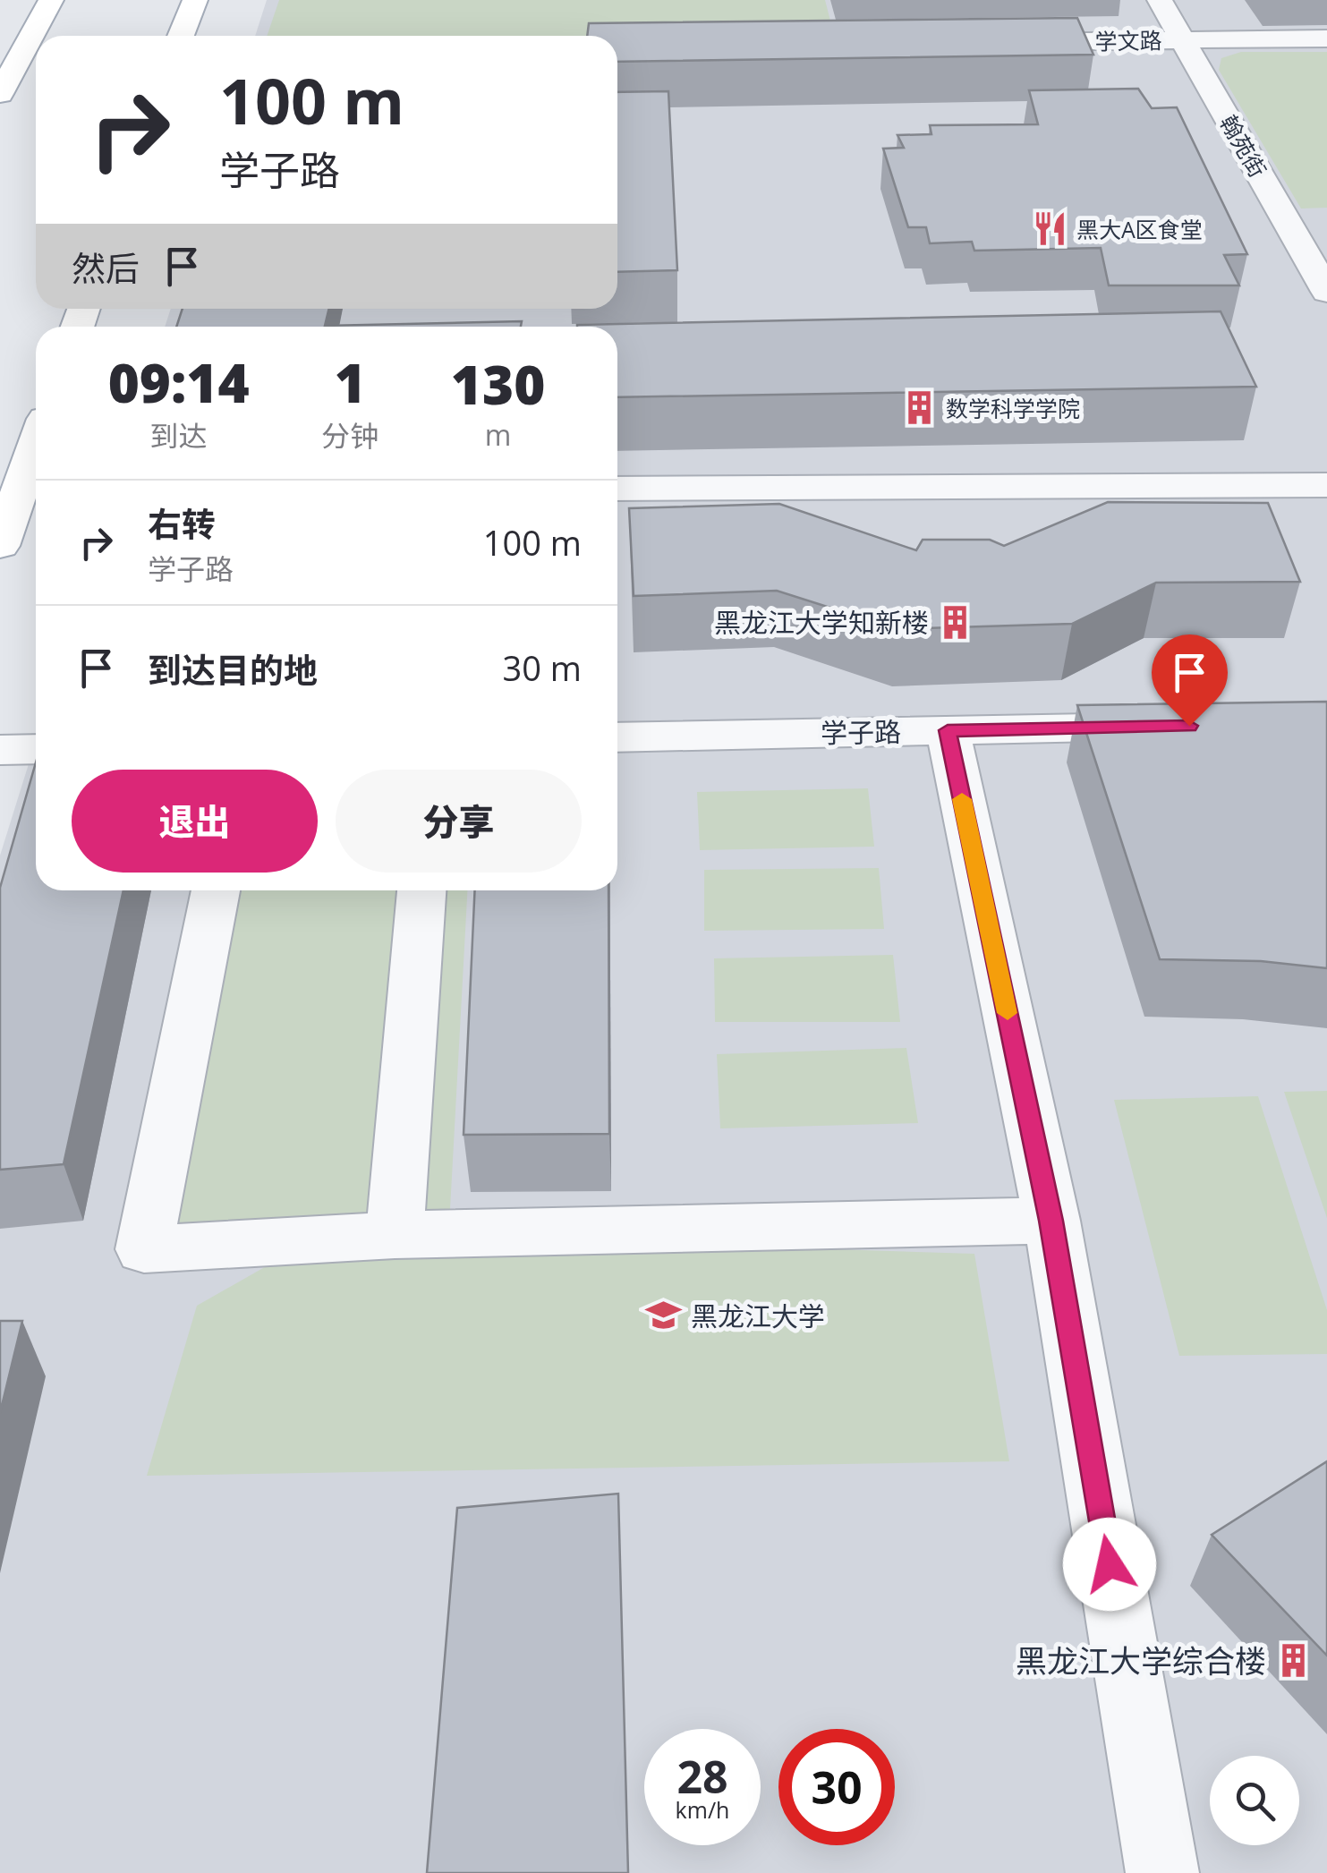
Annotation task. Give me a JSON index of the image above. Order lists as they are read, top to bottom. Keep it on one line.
{"streets":{"street":["学文路","翰苑街","学子路"]},"crossings":[["学文路","翰苑街"]],"places":{"restaurant":["黑大A区食堂"],"building":["数学科学学院","黑龙江大学知新楼","黑龙江大学综合楼"],"school or university":["黑龙江大学"]},"page":{"turn":["100 m","学子路"],"then":"然后","eta":["09:14","到达","1","分钟","130","m"],"list":[{"name":"右转","note":"学子路","value":"100 m"},{"name":"到达目的地","value":"30 m"}],"buttons":["退出","分享"],"speed":"28 km/h","limit":"30"}}
